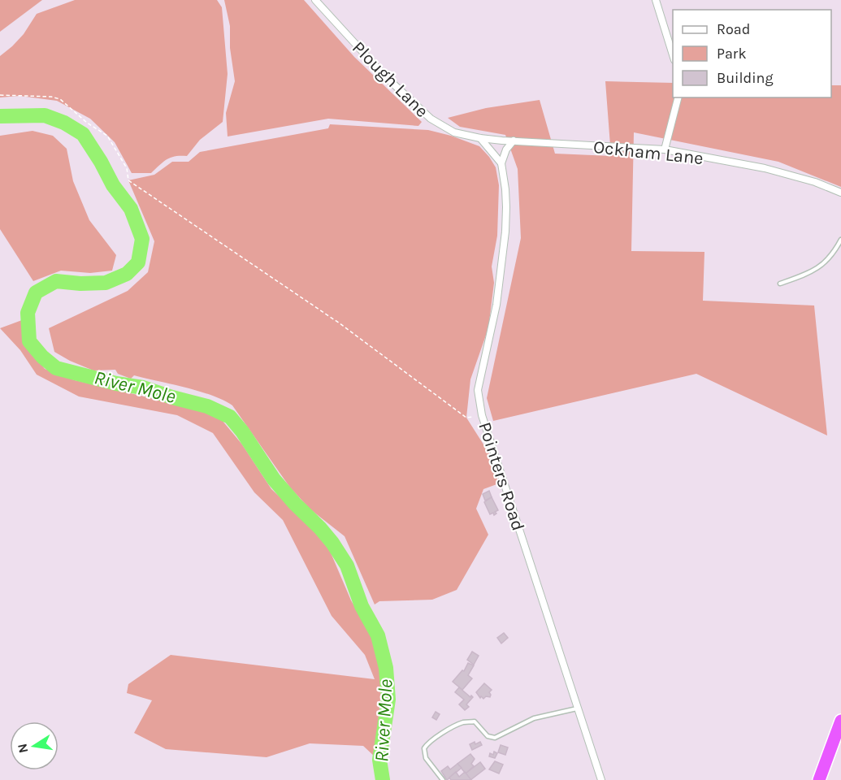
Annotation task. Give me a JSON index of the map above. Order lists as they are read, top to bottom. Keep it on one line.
{"streets":{"street":["Plough Lane","Ockham Lane","Pointers Road"]},"crossings":[["Plough Lane","Ockham Lane"]],"water":["River Mole"],"legend":["Road","Park","Building"],"north":"left"}
